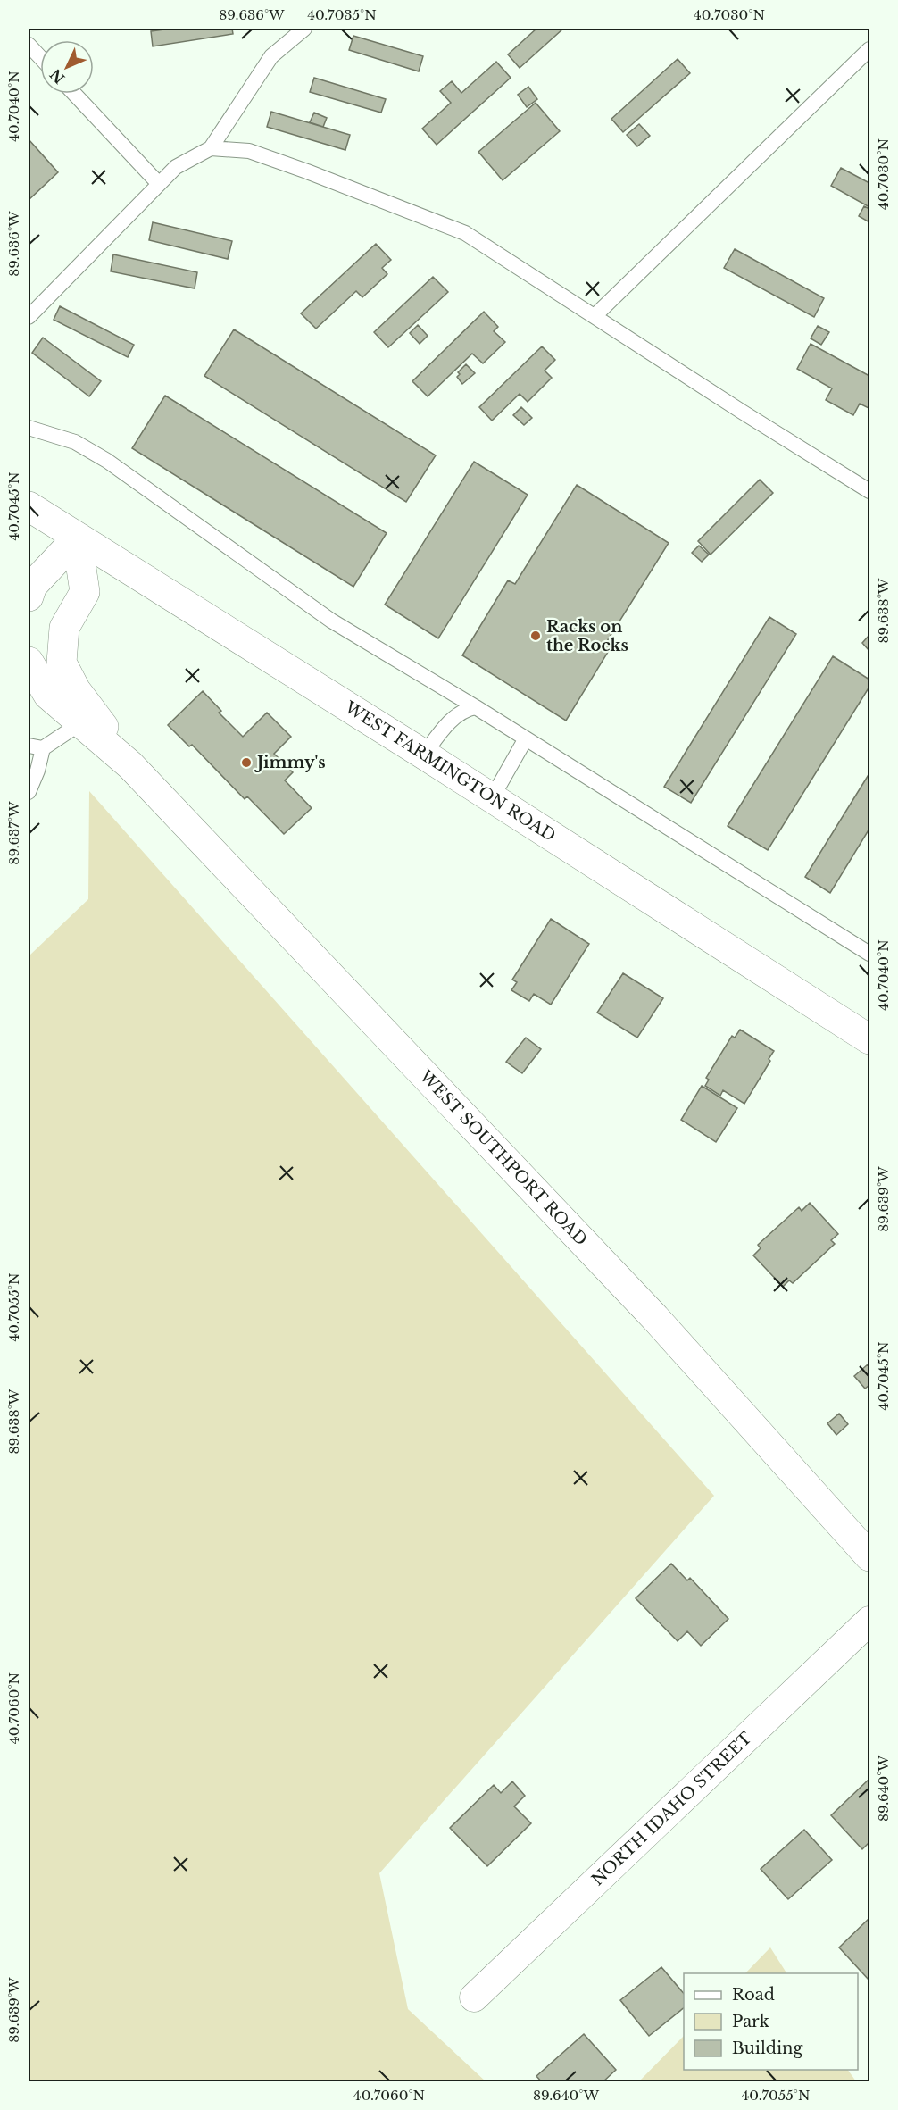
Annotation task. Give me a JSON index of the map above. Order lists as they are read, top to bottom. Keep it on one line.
{"streets":{"main road":["WEST FARMINGTON ROAD","WEST SOUTHPORT ROAD"],"street":["NORTH IDAHO STREET"]},"crossings":[["WEST FARMINGTON ROAD","WEST SOUTHPORT ROAD"]],"places":["Racks on the Rocks","Jimmy's"],"legend":["Road","Park","Building"],"north":"bottom left","coordinates":["89.636°W","40.7035°N","40.7030°N","40.7040°N","40.7045°N","89.638°W","89.637°W","89.639°W","40.7055°N","40.7060°N","89.640°W"]}
